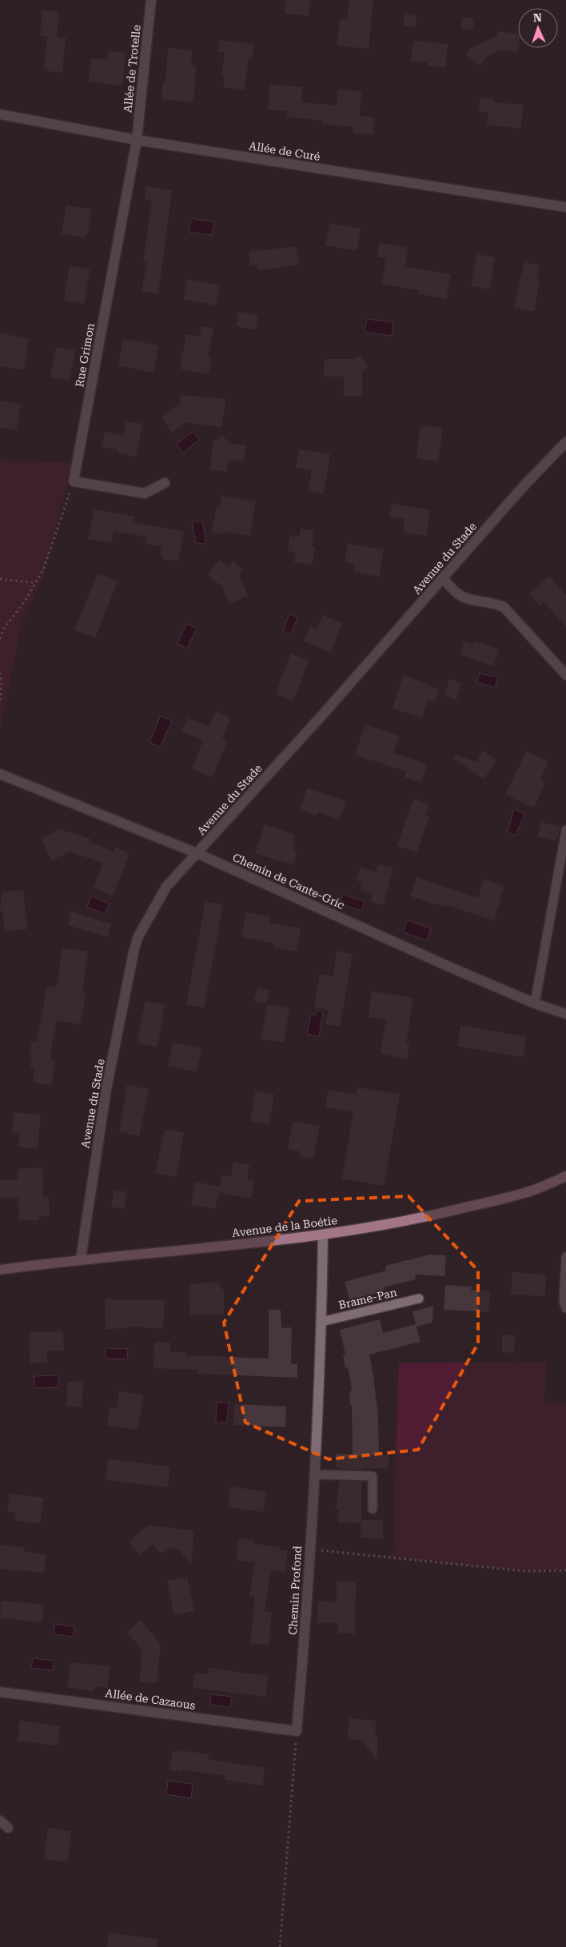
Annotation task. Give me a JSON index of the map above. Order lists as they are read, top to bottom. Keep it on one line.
{"streets":{"main road":["Avenue de la Boétie"],"street":["Allée de Trotelle","Allée de Curé","Rue Grimon","Avenue du Stade","Chemin de Cante-Gric","Chemin Profond","Allée de Cazaous"],"lane":["Brame-Pan"]},"crossings":[["Allée de Trotelle","Allée de Curé"],["Allée de Trotelle","Rue Grimon"],["Allée de Curé","Rue Grimon"],["Avenue du Stade","Chemin de Cante-Gric"],["Avenue du Stade","Avenue de la Boétie"],["Avenue de la Boétie","Chemin Profond"],["Brame-Pan","Chemin Profond"],["Chemin Profond","Allée de Cazaous"]],"north":"top"}
